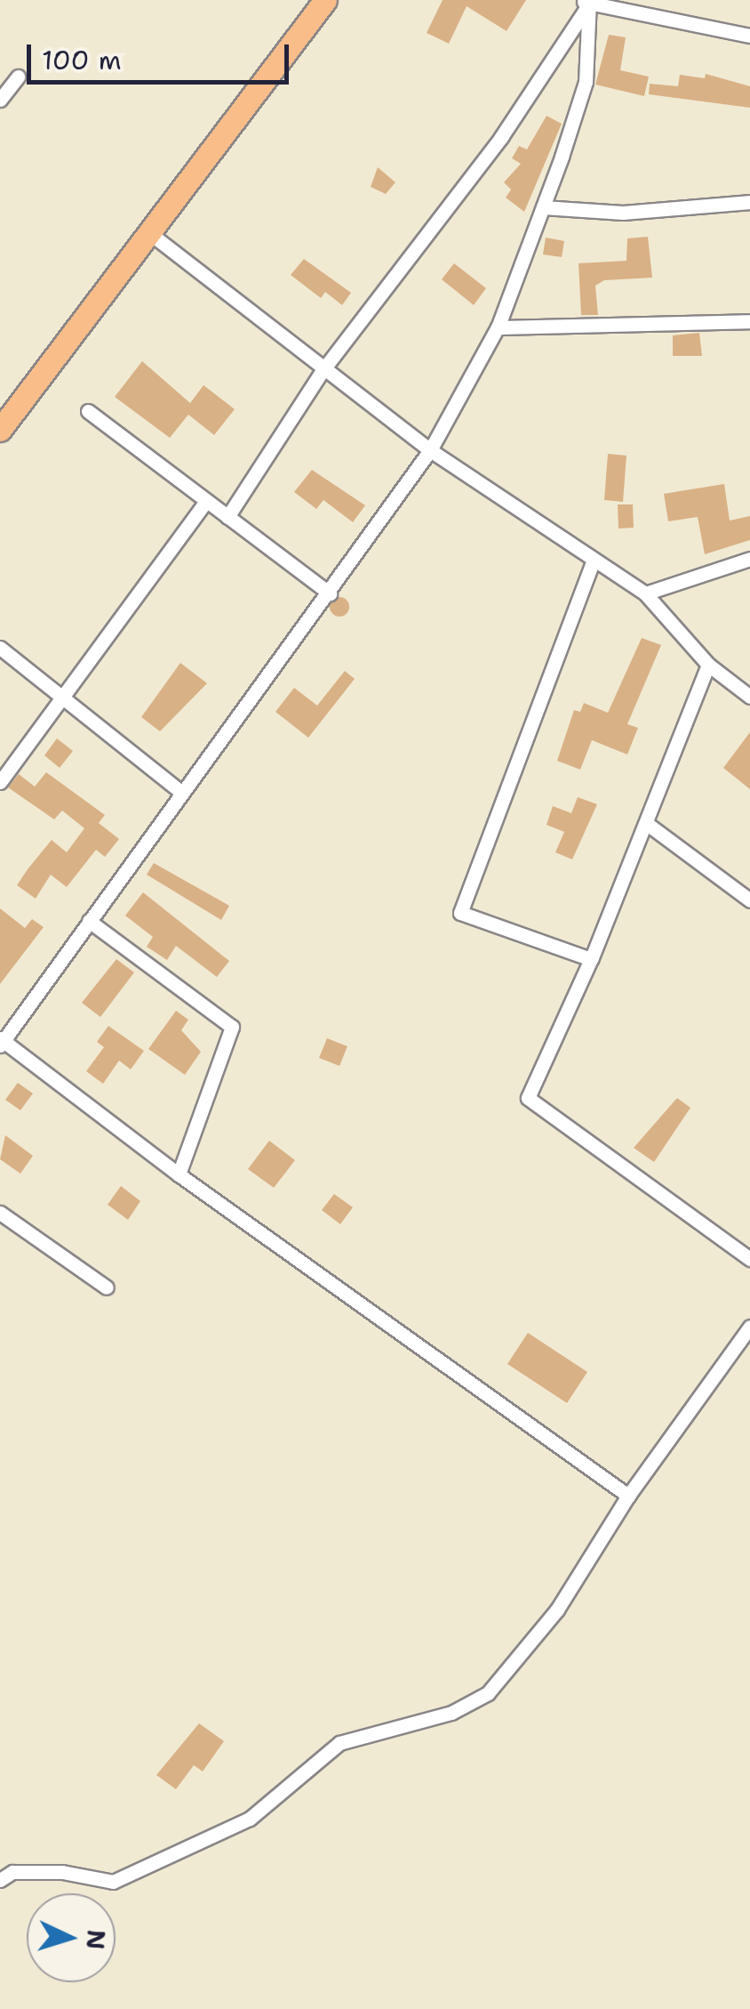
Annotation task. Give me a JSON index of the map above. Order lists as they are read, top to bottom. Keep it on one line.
{"scale_bar":"100 m","north":"right"}
